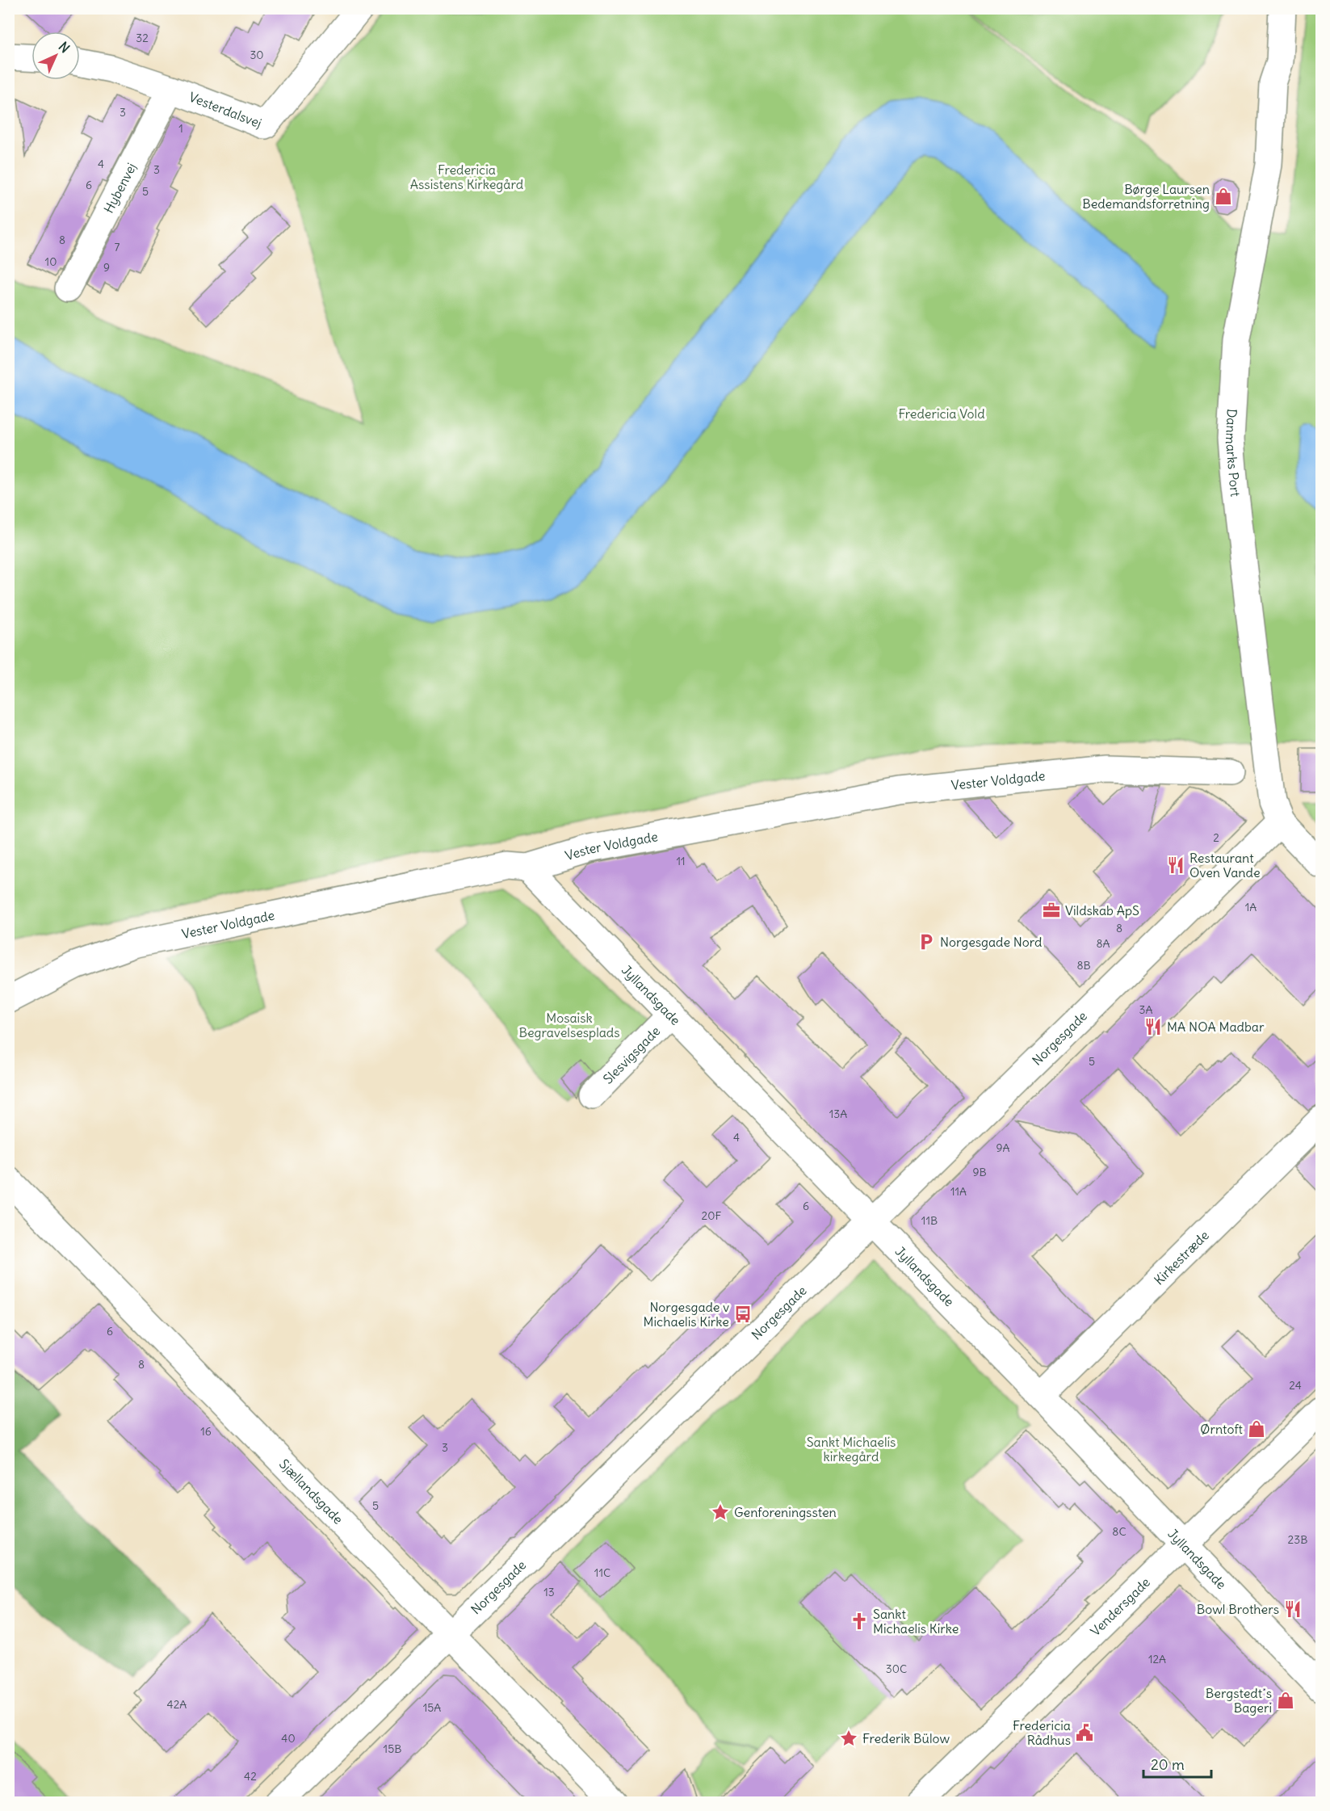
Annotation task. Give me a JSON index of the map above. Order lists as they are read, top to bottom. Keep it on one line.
{"streets":{"street":["Vesterdalsvej","Hybenvej","Danmarks Port","Vester Voldgade","Jyllandsgade","Norgesgade","Slesvigsgade","Kirkestræde","Sjællandsgade","Vendersgade"]},"crossings":[["Vesterdalsvej","Hybenvej"],["Danmarks Port","Norgesgade"],["Vester Voldgade","Jyllandsgade"],["Jyllandsgade","Norgesgade"],["Jyllandsgade","Slesvigsgade"],["Jyllandsgade","Kirkestræde"],["Jyllandsgade","Vendersgade"],["Norgesgade","Sjællandsgade"]],"parks":["Fredericia Assistens Kirkegård","Fredericia Vold","Mosaisk Begravelsesplads","Sankt Michaelis kirkegård"],"places":{"shop":["Børge Laursen Bedemandsforretning","Ørntoft","Bergstedt´s Bageri"],"restaurant":["Restaurant Oven Vande","MA NOA Madbar","Bowl Brothers"],"office":["Vildskab ApS"],"parking":["Norgesgade Nord"],"bus stop":["Norgesgade v Michaelis Kirke"],"place":["Genforeningssten","Frederik Bülow"],"church":["Sankt Michaelis Kirke"],"public building":["Fredericia Rådhus"]},"house_numbers":["32","30","3","1","4","3","6","5","8","7","10","9","2","11","1A","8","8A","8B","3A","5","13A","4","9A","9B","11A","6","20F","11B","6","8","24","16","3","5","8C","23B","11C","13","12A","30C","42A","15A","40","15B","42"],"scale_bar":"20 m","north":"top right"}
